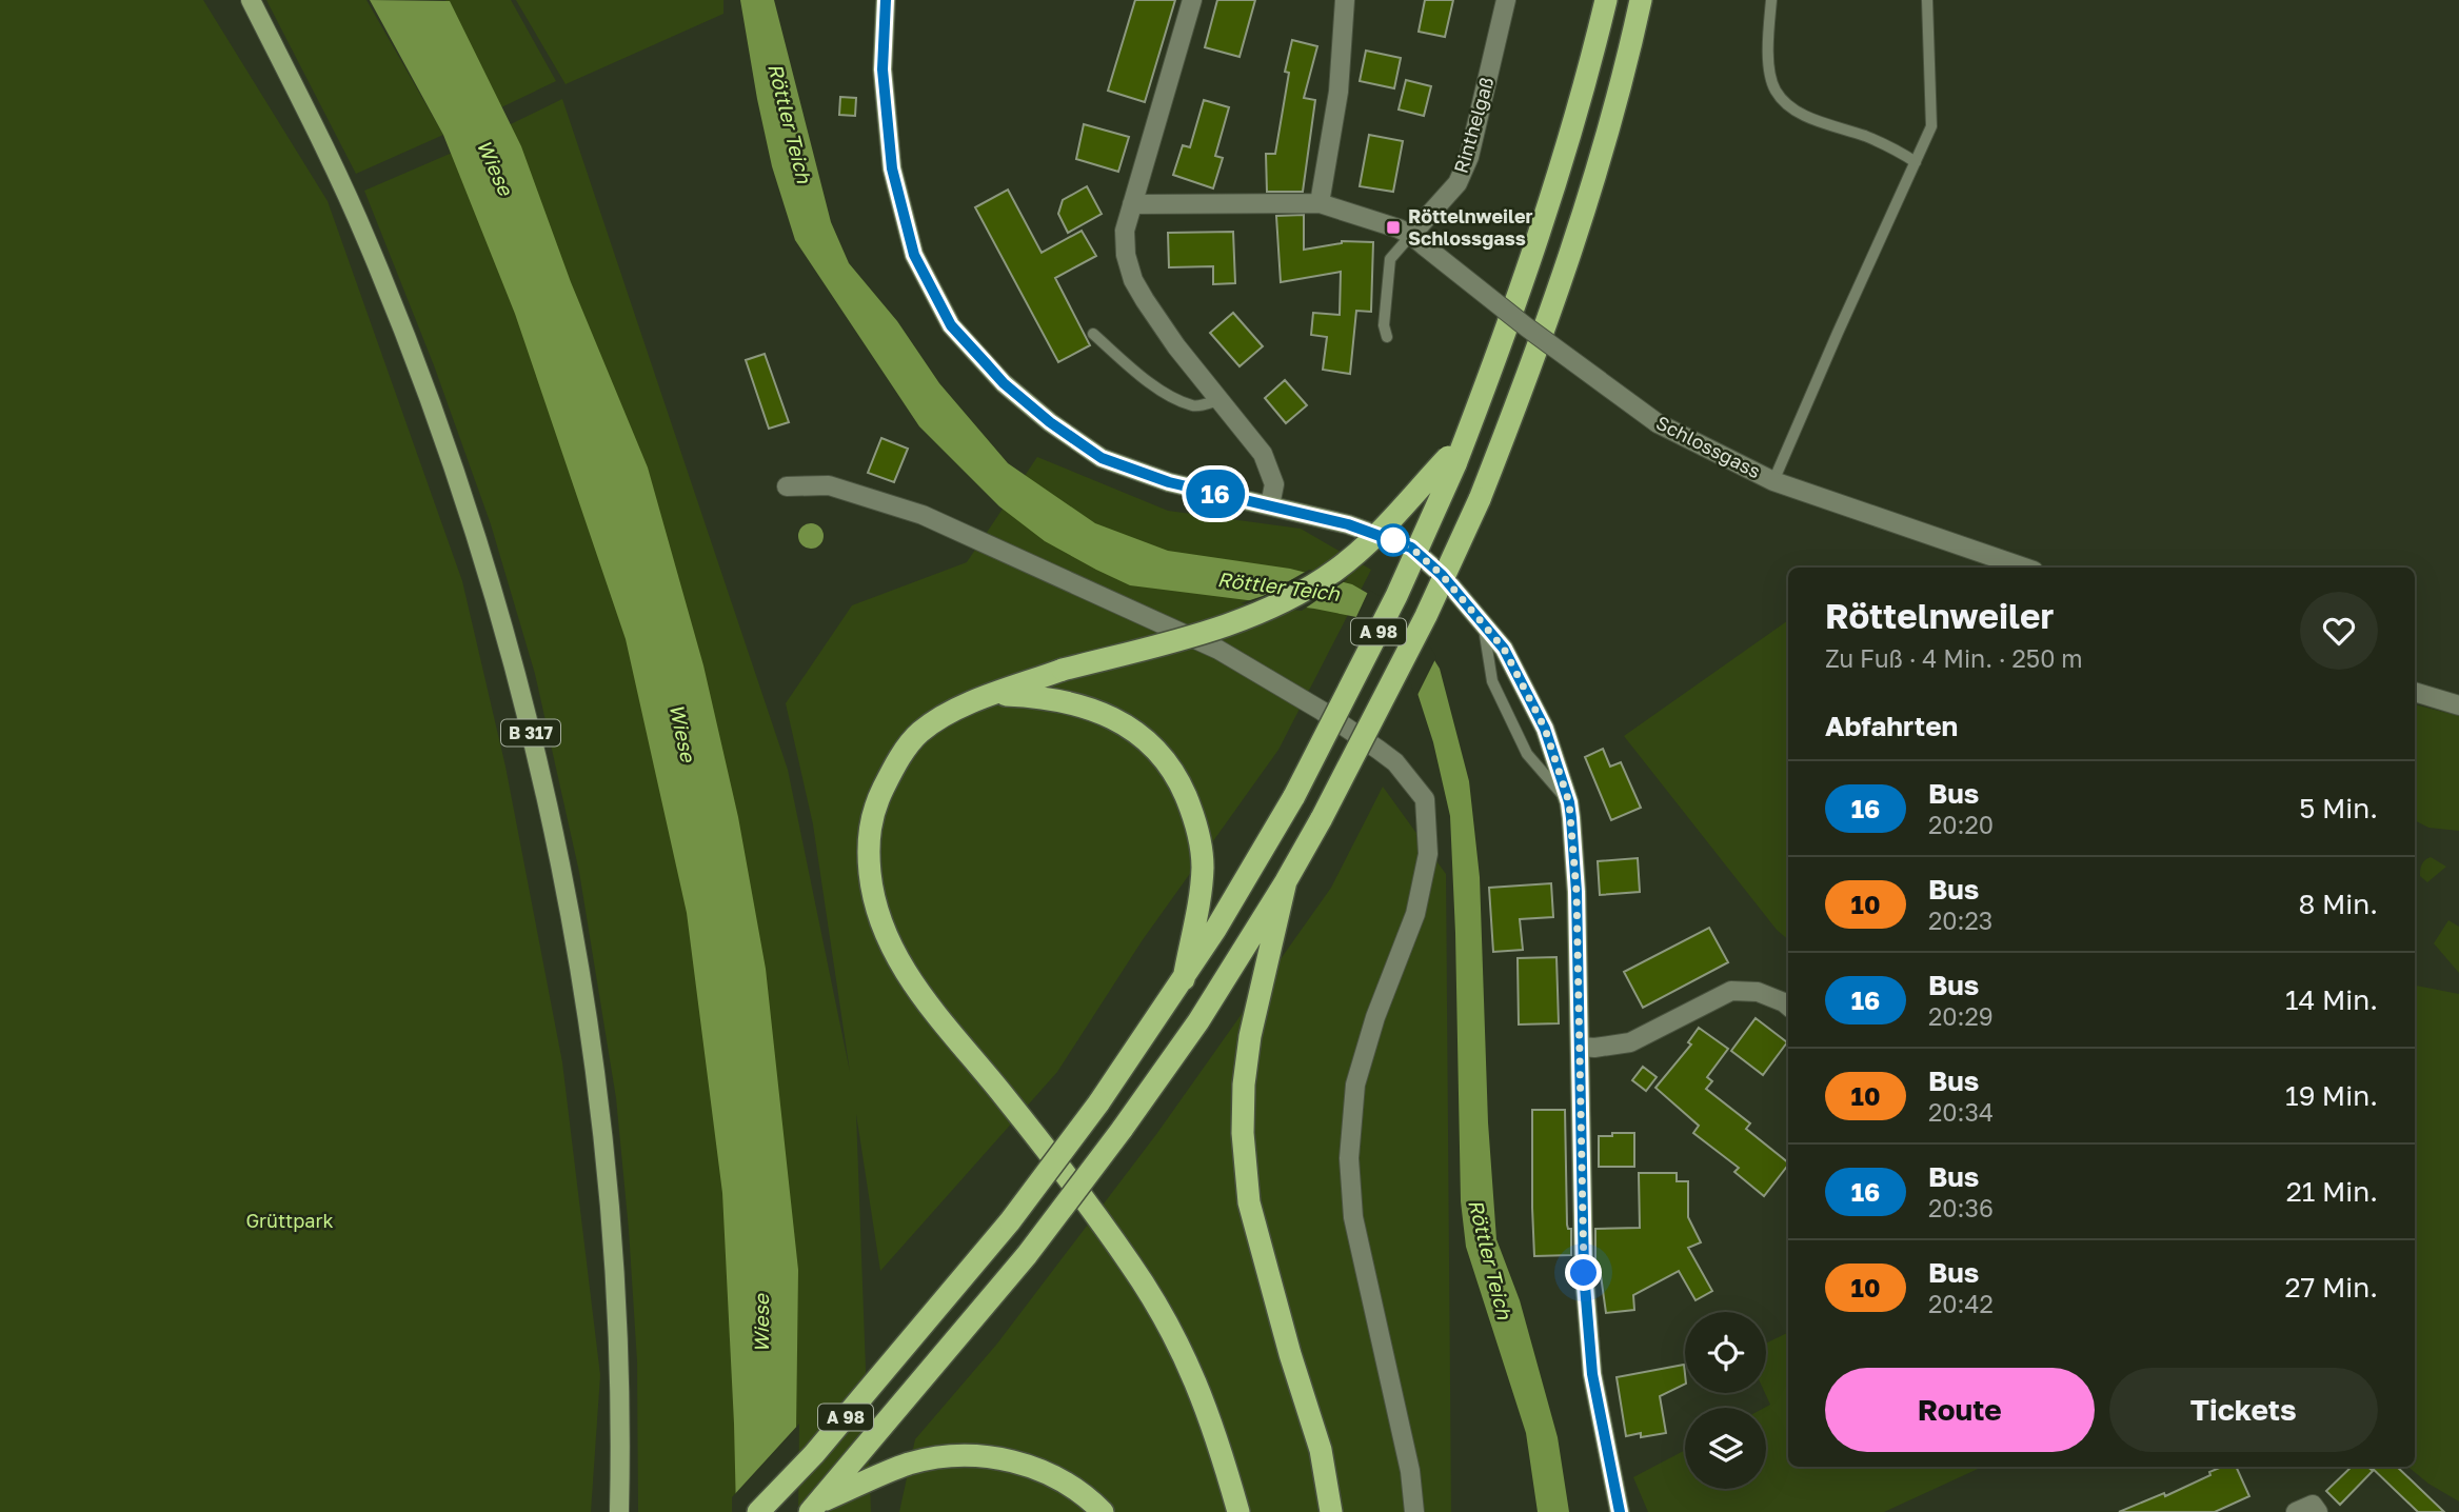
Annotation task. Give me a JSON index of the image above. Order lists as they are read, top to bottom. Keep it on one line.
{"streets":{"highway":["A 98"],"main road":["B 317"],"street":["Rinthelgaß","Schlossgass"]},"crossings":[["Rinthelgaß","Schlossgass"]],"water":["Röttler Teich","Wiese"],"parks":["Grüttpark"],"places":{"transit":["Röttelnweiler Schlossgass"]},"lines":["bus line 16"],"page":{"on_map":"16","heading":[["Röttelnweiler","Zu Fuß · 4 Min. · 250 m"],"Abfahrten"],"list":[{"mark":"16","name":"Bus","note":"20:20","value":"5 Min."},{"mark":"10","name":"Bus","note":"20:23","value":"8 Min."},{"mark":"16","name":"Bus","note":"20:29","value":"14 Min."},{"mark":"10","name":"Bus","note":"20:34","value":"19 Min."},{"mark":"16","name":"Bus","note":"20:36","value":"21 Min."},{"mark":"10","name":"Bus","note":"20:42","value":"27 Min."}],"buttons":["Route","Tickets"]}}
